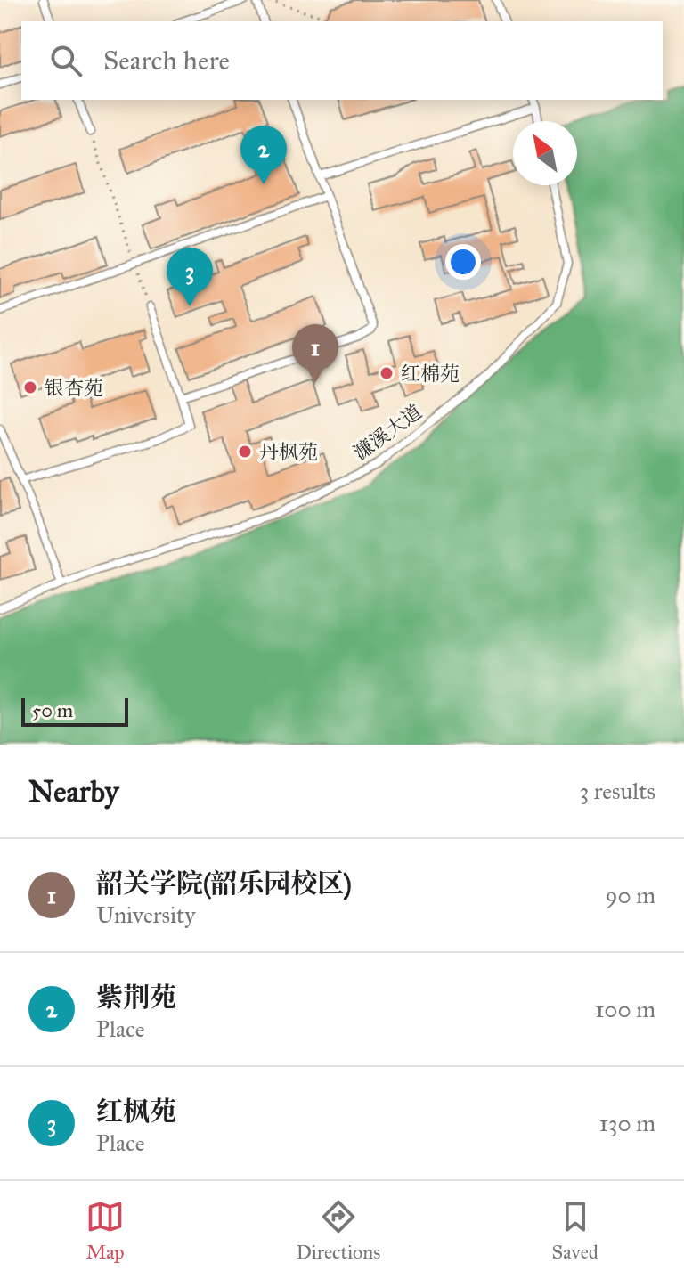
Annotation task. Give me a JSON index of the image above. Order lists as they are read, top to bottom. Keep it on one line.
{"streets":{"lane":["濂溪大道"]},"places":["红棉苑","银杏苑","丹枫苑"],"scale_bar":"50 m","north":"top left","page":{"search":"Search here","pins":["2","3","1"],"scale":"50 m","heading":["Nearby","3 results"],"list":[{"mark":"1","name":"韶关学院(韶乐园校区)","note":"University","value":"90 m"},{"mark":"2","name":"紫荆苑","note":"Place","value":"100 m"},{"mark":"3","name":"红枫苑","note":"Place","value":"130 m"}],"nav":["Map","Directions","Saved"]}}
